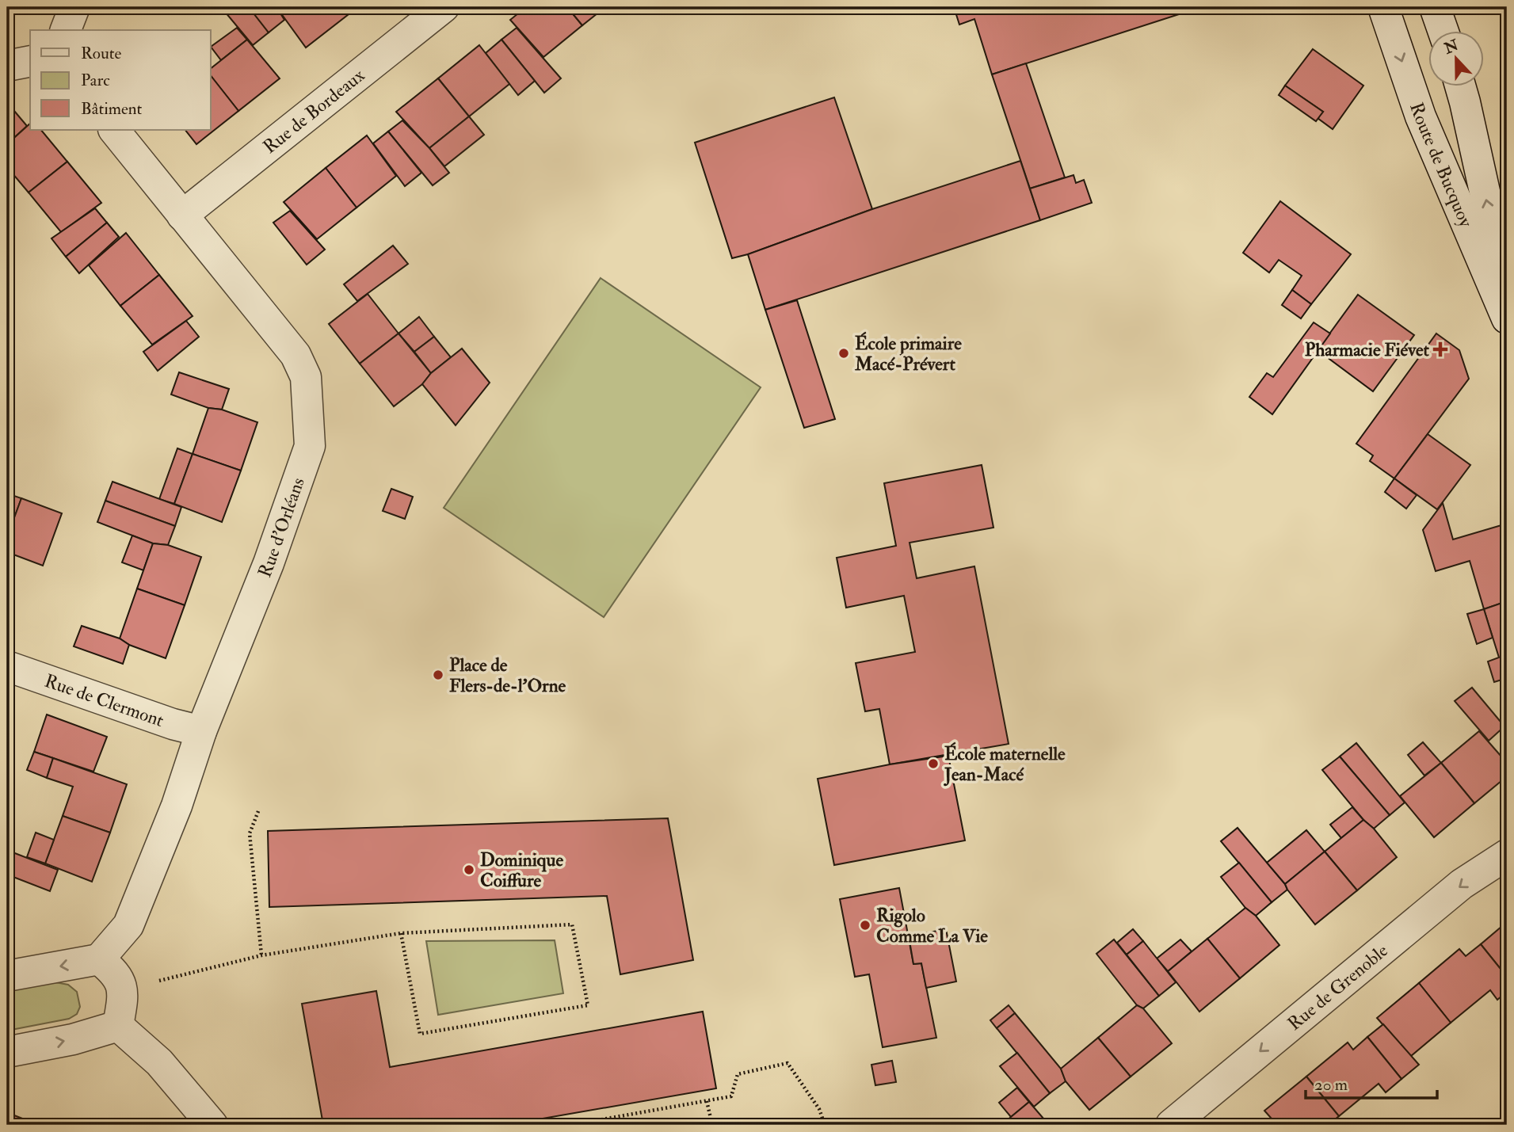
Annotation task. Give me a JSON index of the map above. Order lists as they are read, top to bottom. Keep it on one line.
{"streets":{"street":["Rue de Bordeaux","Route de Bucquoy","Rue d'Orléans","Rue de Clermont","Rue de Grenoble"]},"crossings":[["Rue de Bordeaux","Rue d'Orléans"],["Rue d'Orléans","Rue de Clermont"]],"one_way":["Rue de Grenoble"],"places":{"health":["Pharmacie Fiévet"],"other":["École primaire Macé-Prévert","Place de Flers-de-l’Orne","École maternelle Jean-Macé","Dominique Coiffure","Rigolo Comme La Vie"]},"legend":["Route","Parc","Bâtiment"],"scale_bar":"20 m","north":"top"}
